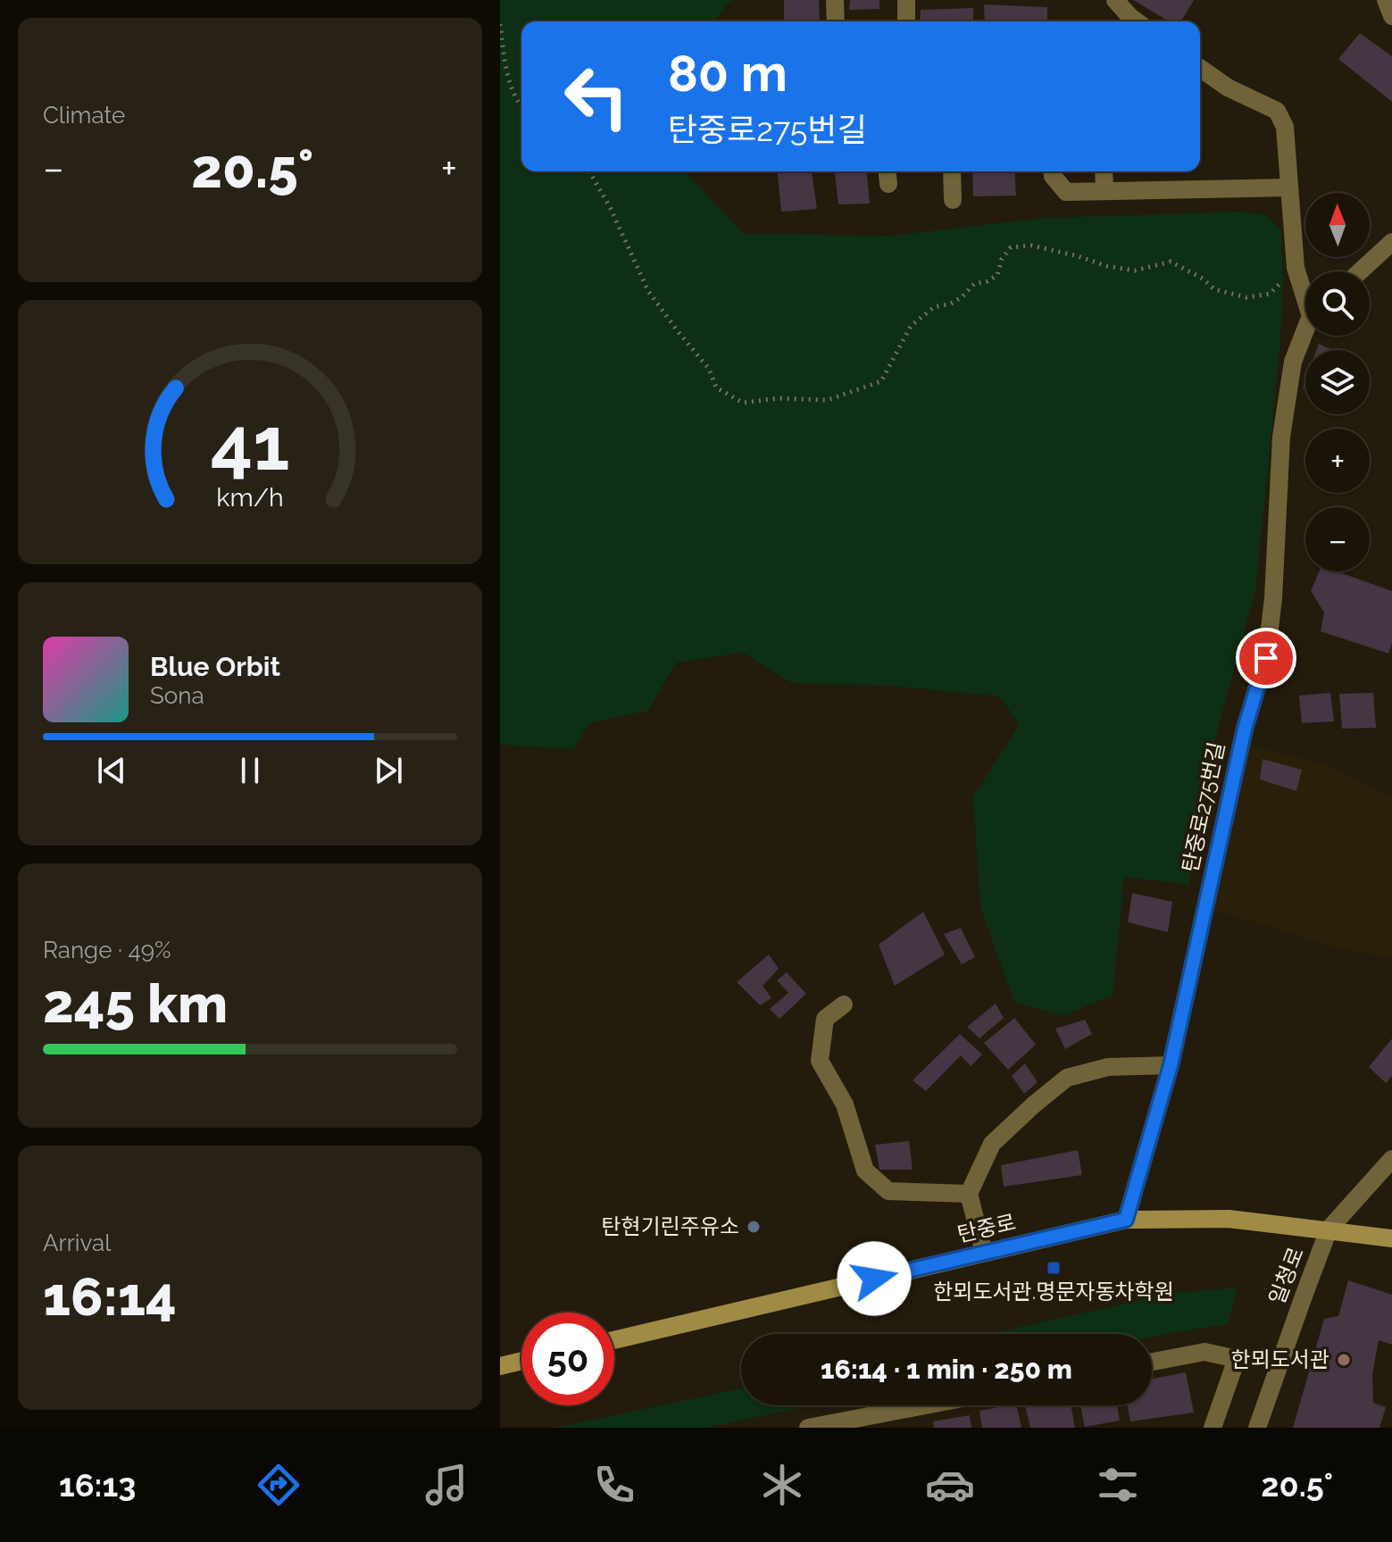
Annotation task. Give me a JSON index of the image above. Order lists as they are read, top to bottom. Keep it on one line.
{"streets":{"main road":["탄중로"],"street":["탄중로275번길","일청로"]},"crossings":[["탄중로275번길","탄중로"],["탄중로","일청로"]],"places":{"other":["탄현기린주유소","한뫼도서관"],"transit":["한뫼도서관.명문자동차학원"]},"north":"top","page":{"tile":["Climate",["Range · 49%","245 km"],["Arrival","16:14"]],"turn":["80 m","탄중로275번길"],"heat":["−","20.5°","+"],"map_buttons":["+","−"],"song":["Blue Orbit","Sona"],"limit":"50","trip":"16:14 · 1 min · 250 m","tabs":["16:13","20.5°"],"gauge":["41","km/h"]}}
